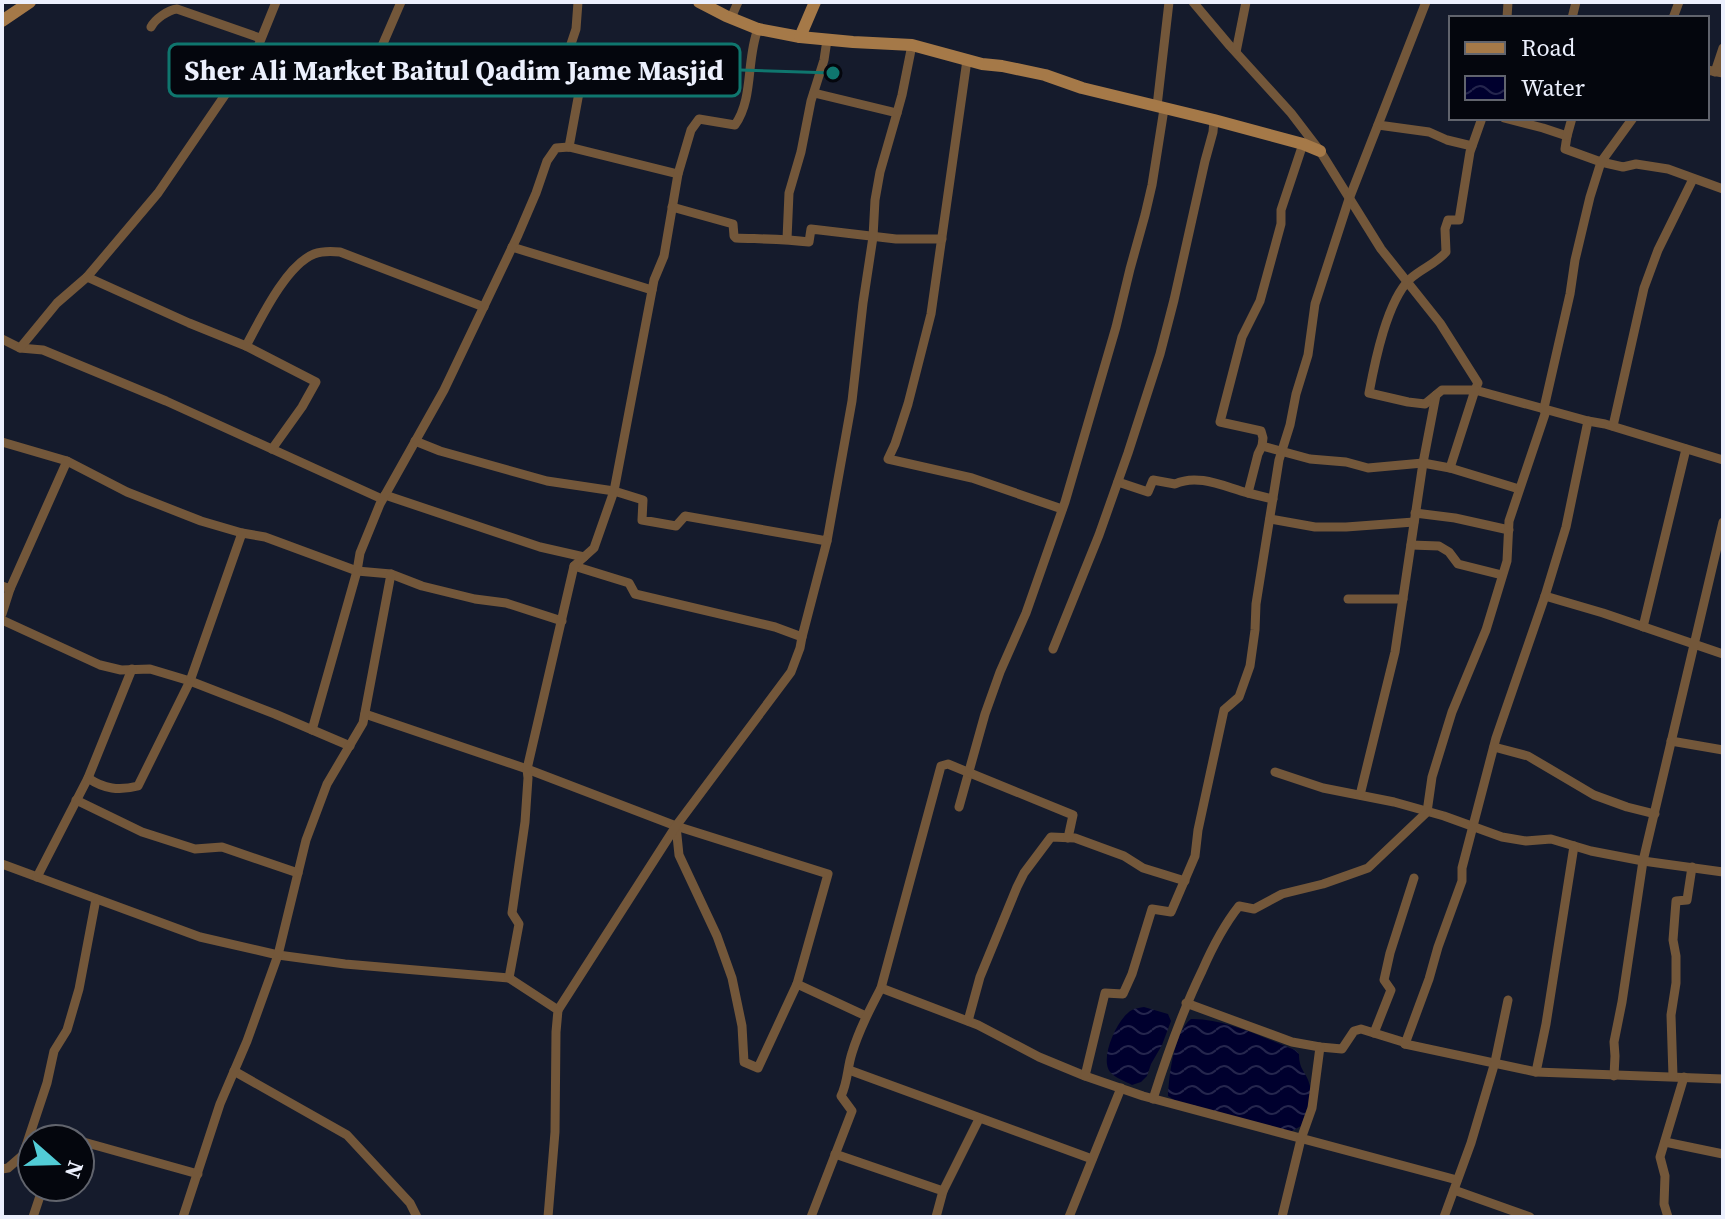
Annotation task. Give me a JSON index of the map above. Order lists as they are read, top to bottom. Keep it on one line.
{"places":["Sher Ali Market Baitul Qadim Jame Masjid"],"legend":["Road","Water"],"north":"right"}
